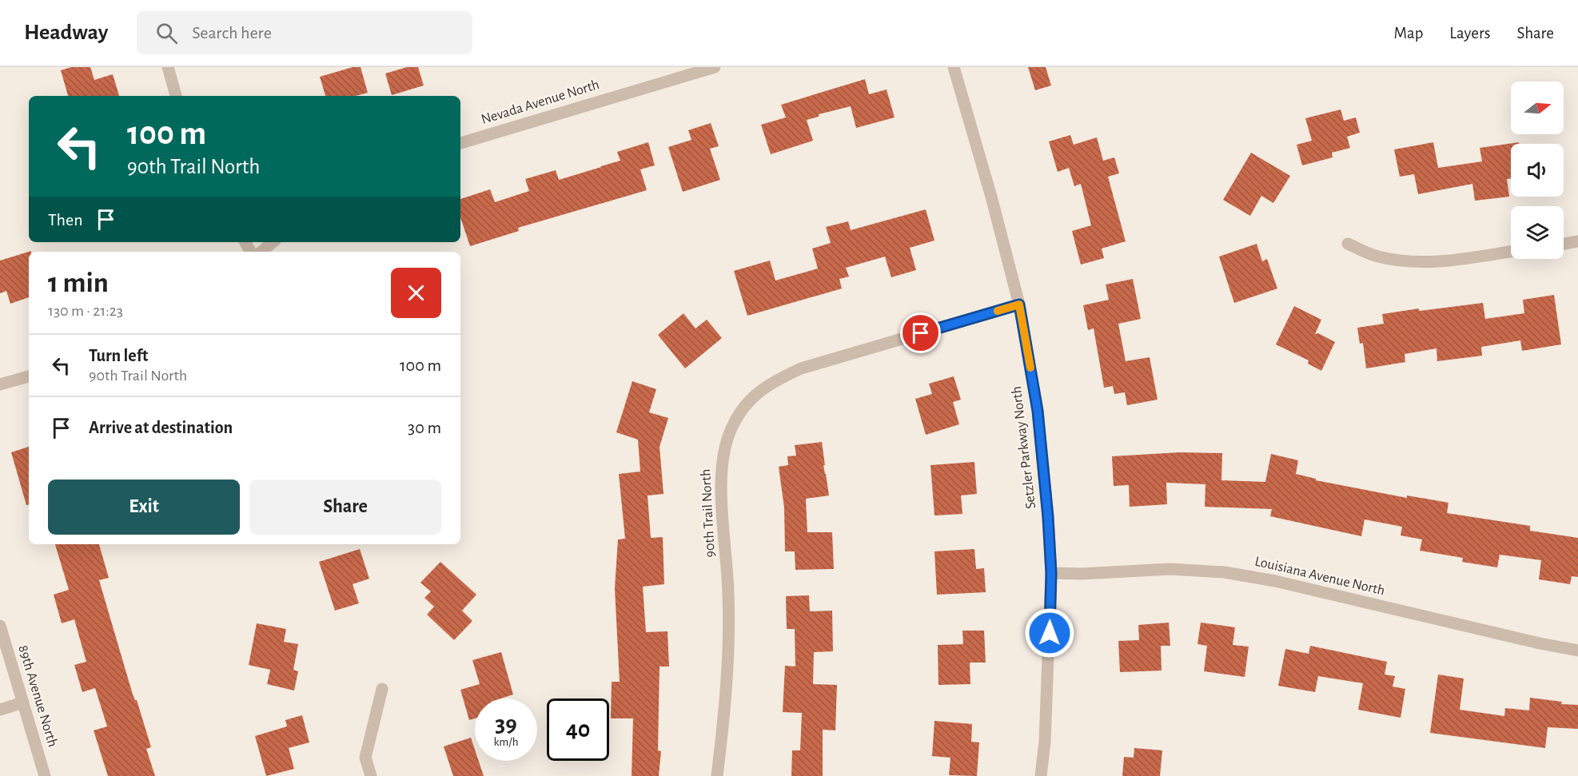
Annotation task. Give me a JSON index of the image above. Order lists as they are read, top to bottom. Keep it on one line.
{"streets":{"street":["Nevada Avenue North","Setzler Parkway North","90th Trail North","Louisiana Avenue North","89th Avenue North"]},"crossings":[["Setzler Parkway North","90th Trail North"],["Setzler Parkway North","Louisiana Avenue North"]],"north":"right","page":{"header":"Headway","search":"Search here","nav":["Map","Layers","Share"],"turn":["100 m","90th Trail North"],"then":"Then","heading":["1 min","130 m · 21:23"],"list":[{"name":"Turn left","note":"90th Trail North","value":"100 m"},{"name":"Arrive at destination","value":"30 m"}],"buttons":["Exit","Share"],"speed":"39 km/h","limit":"40"}}
